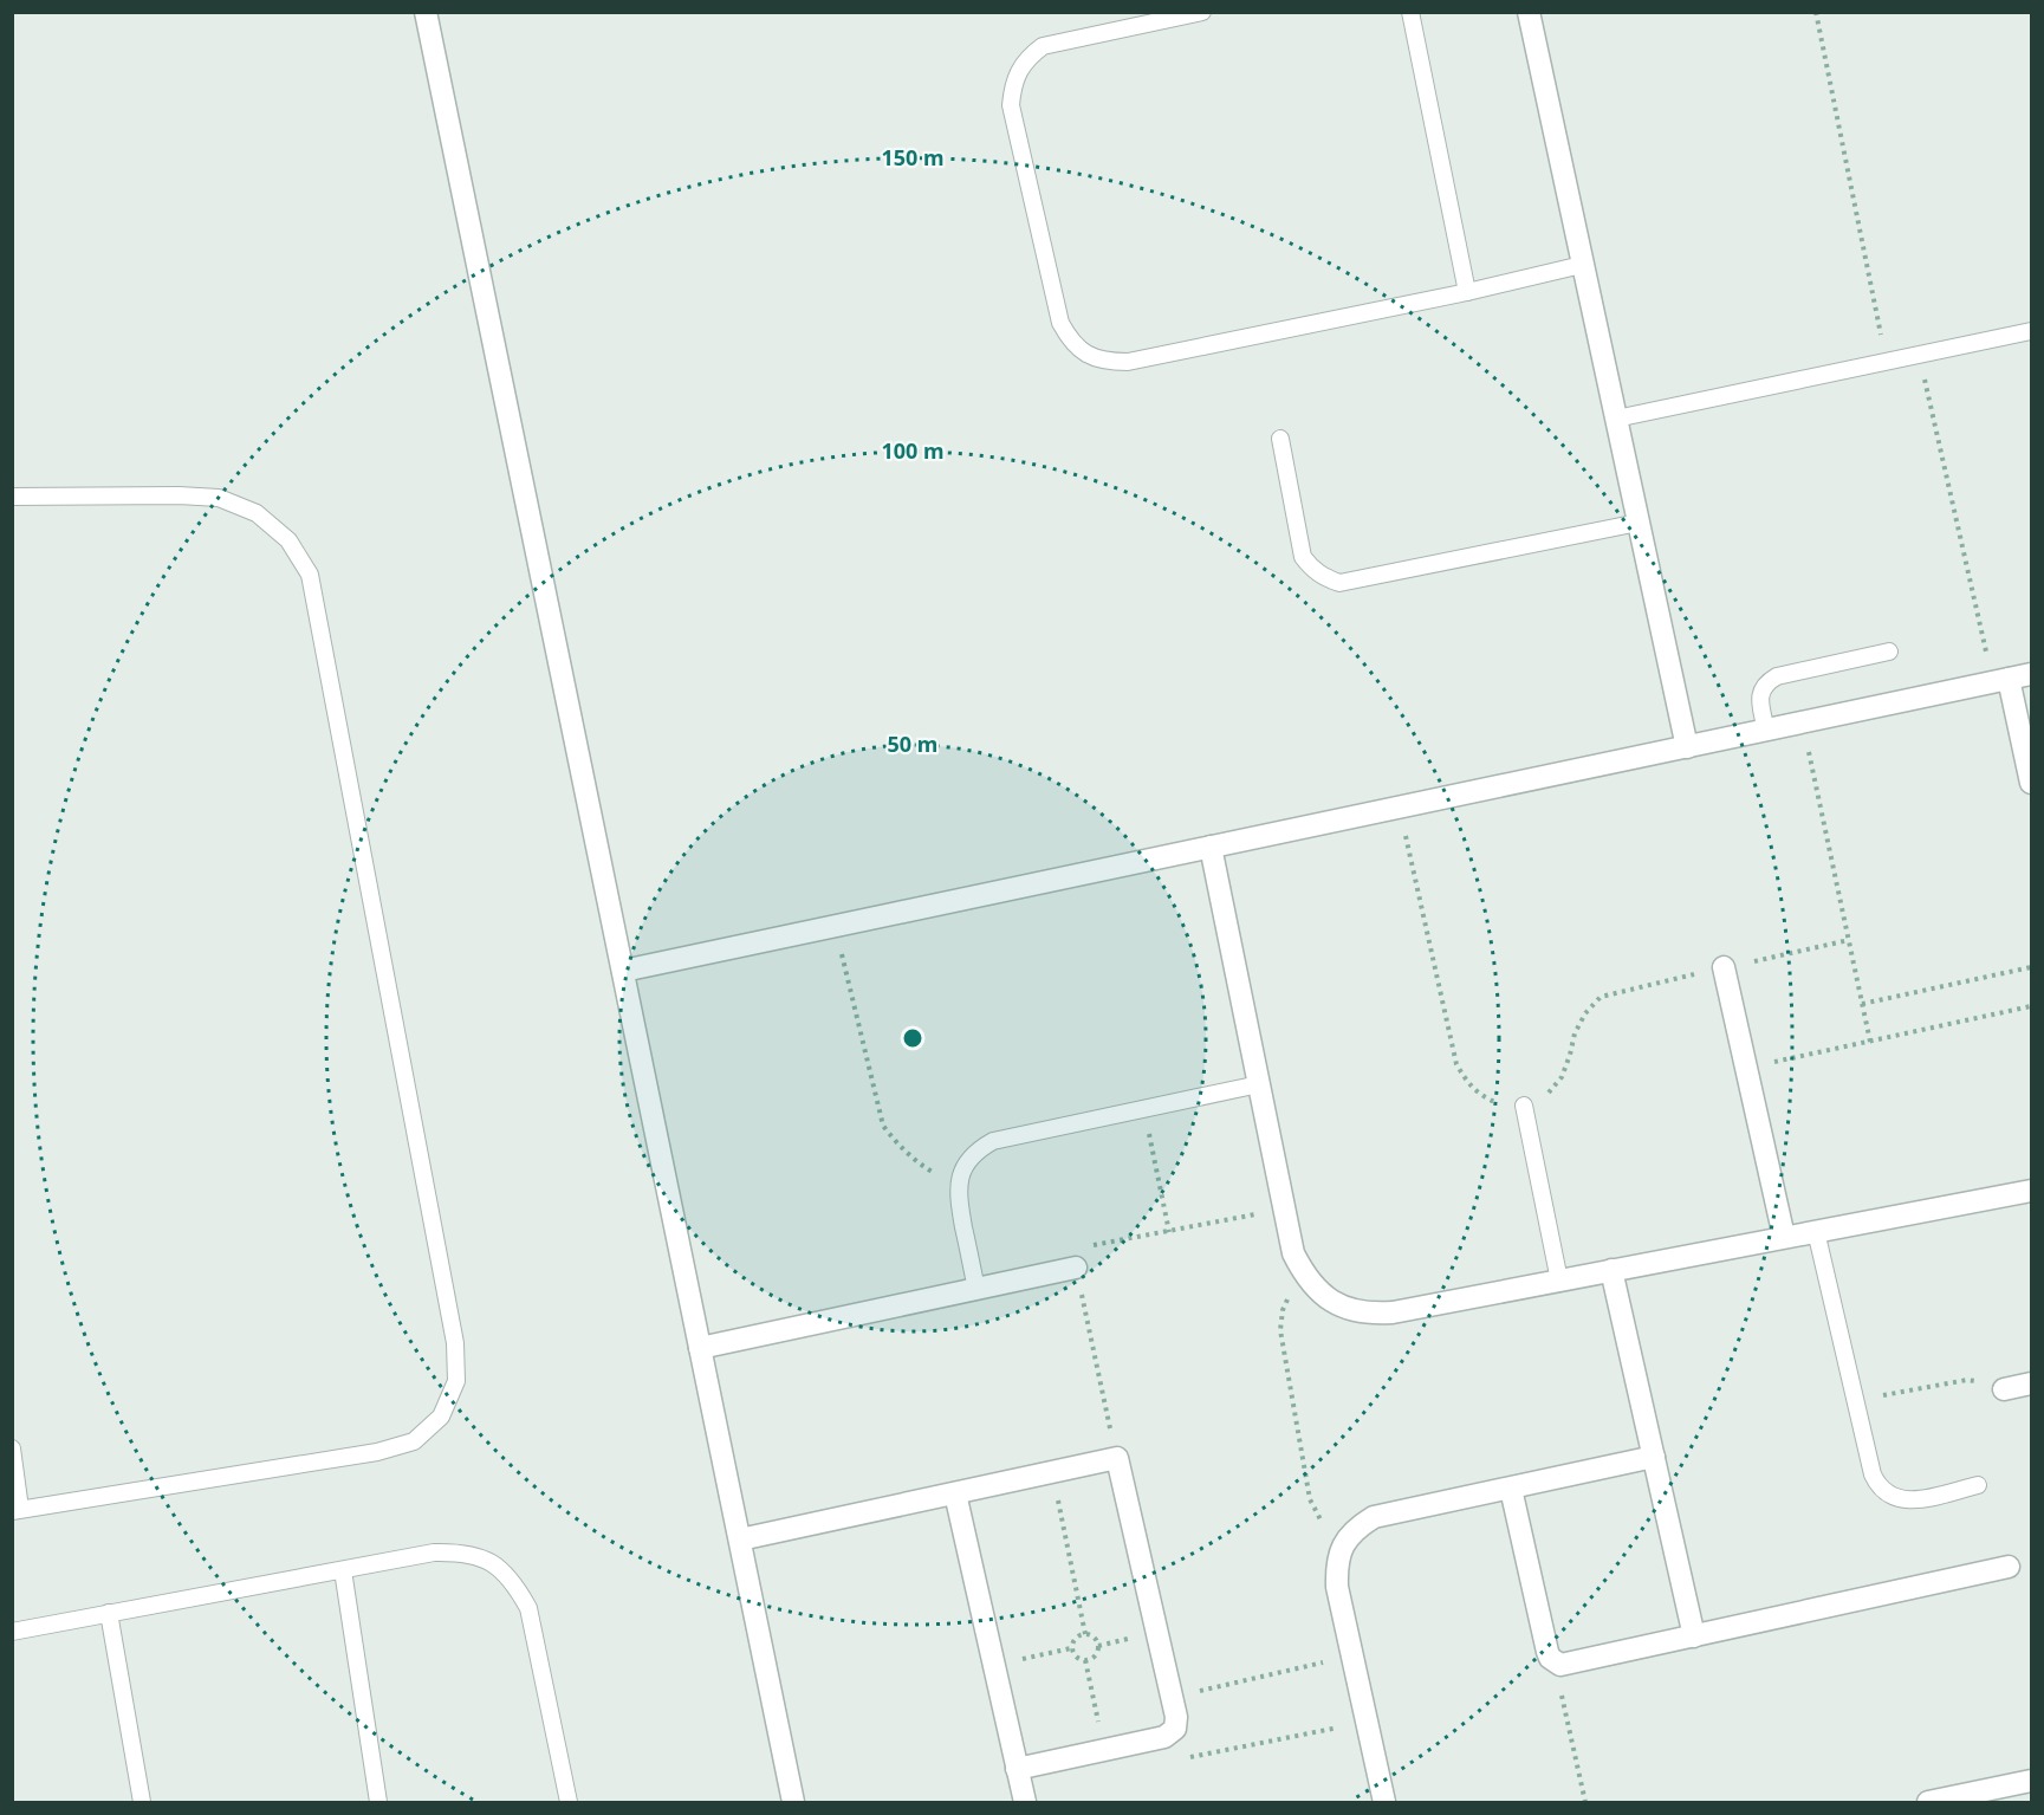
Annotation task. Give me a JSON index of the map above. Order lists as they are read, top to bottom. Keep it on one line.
{"rings":["150 m","100 m","50 m"]}
